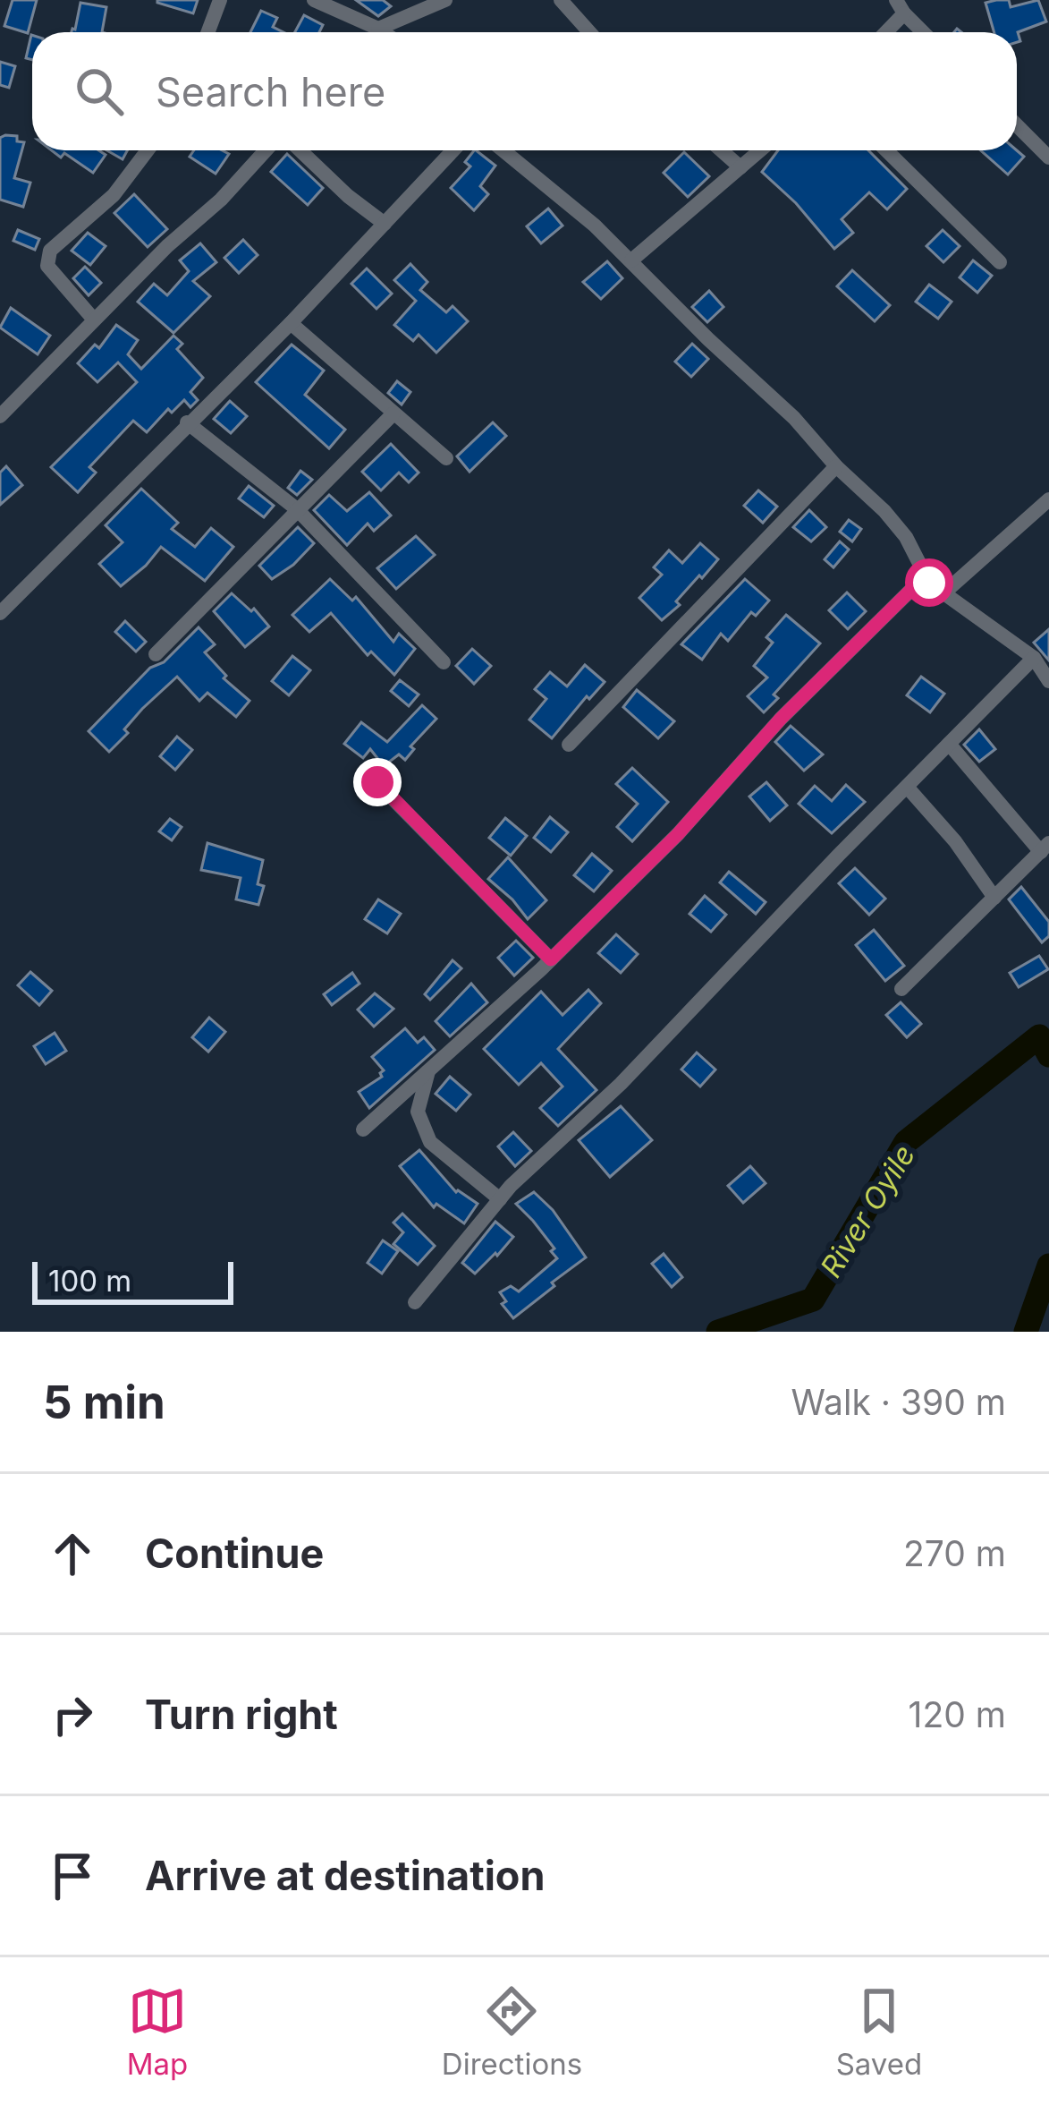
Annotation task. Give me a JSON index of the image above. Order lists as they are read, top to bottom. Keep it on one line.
{"water":["River Oyile"],"scale_bar":"100 m","page":{"search":"Search here","scale":"100 m","heading":["5 min","Walk · 390 m"],"list":[["Continue","270 m"],["Turn right","120 m"],"Arrive at destination"],"nav":["Map","Directions","Saved"]}}
